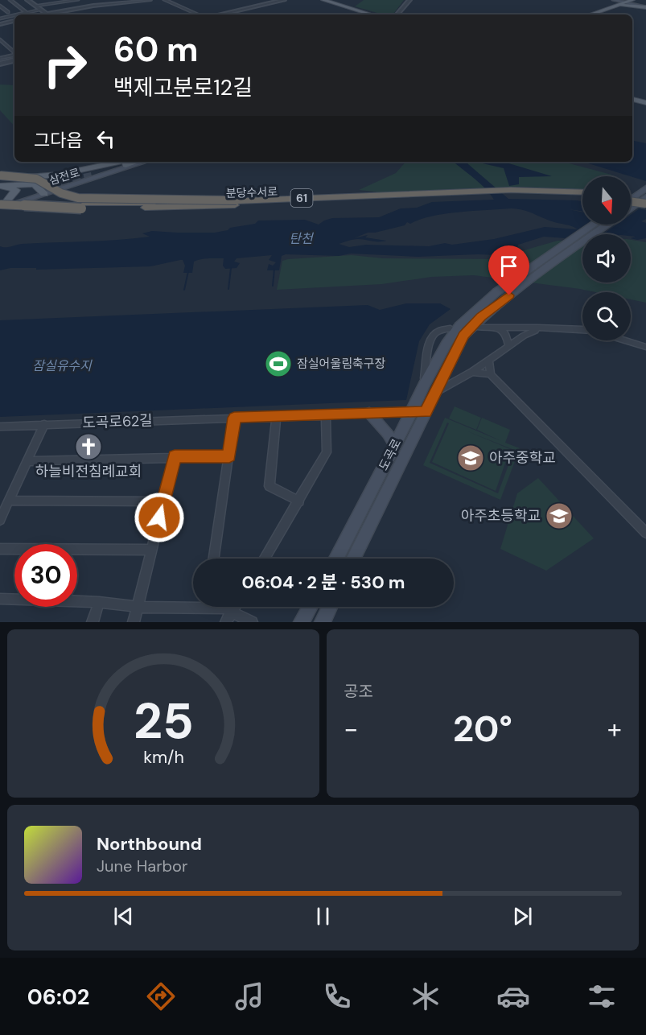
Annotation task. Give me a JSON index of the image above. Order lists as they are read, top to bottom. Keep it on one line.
{"streets":{"highway":["분당수서로","61"],"main road":["삼전로","도곡로"],"street":["도곡로62길"]},"crossings":[["삼전로","분당수서로"],["도곡로62길","도곡로"]],"water":["탄천","잠실유수지"],"places":{"sports":["잠실어울림축구장"],"church":["하늘비전침례교회"],"school or university":["아주중학교","아주초등학교"]},"north":"bottom","page":{"turn":["60 m","백제고분로12길"],"then":"그다음","limit":"30","trip":"06:04 · 2 분 · 530 m","tile":"공조","heat":["−","20°","+"],"song":["Northbound","June Harbor"],"tabs":"06:02","gauge":["25","km/h"]}}
